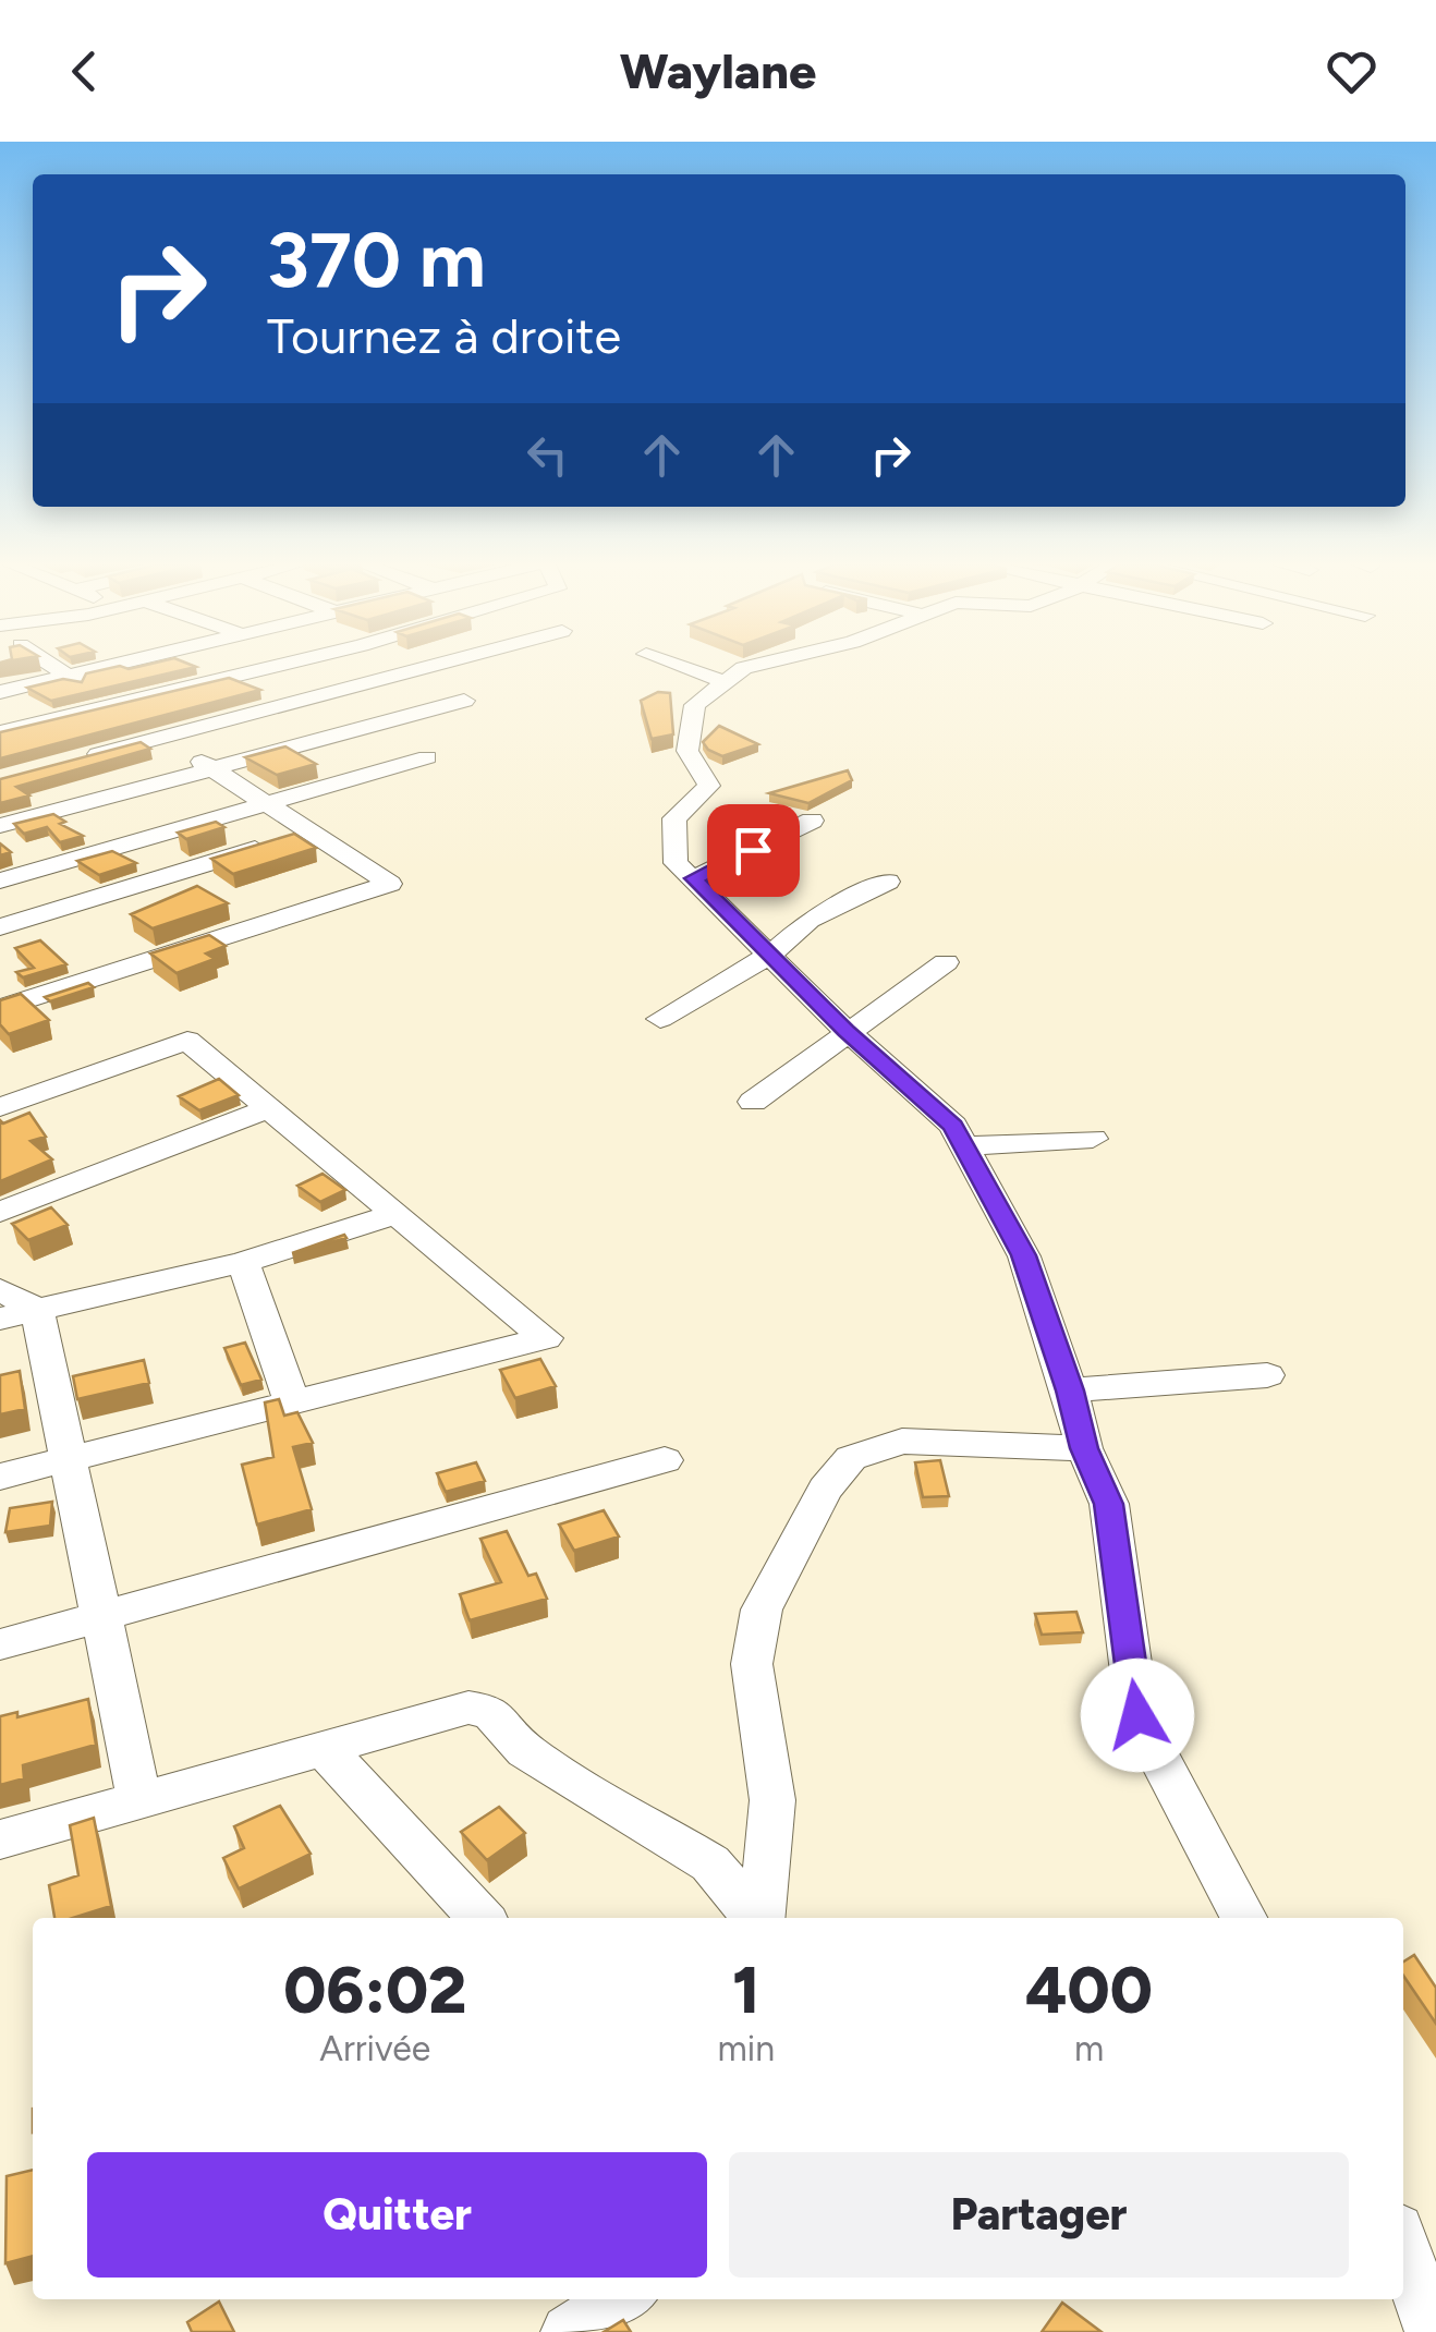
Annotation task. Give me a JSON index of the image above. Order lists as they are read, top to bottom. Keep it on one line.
{"page":{"header":"Waylane","turn":["370 m","Tournez à droite"],"eta":["06:02","Arrivée","1","min","400","m"],"buttons":["Quitter","Partager"]}}
